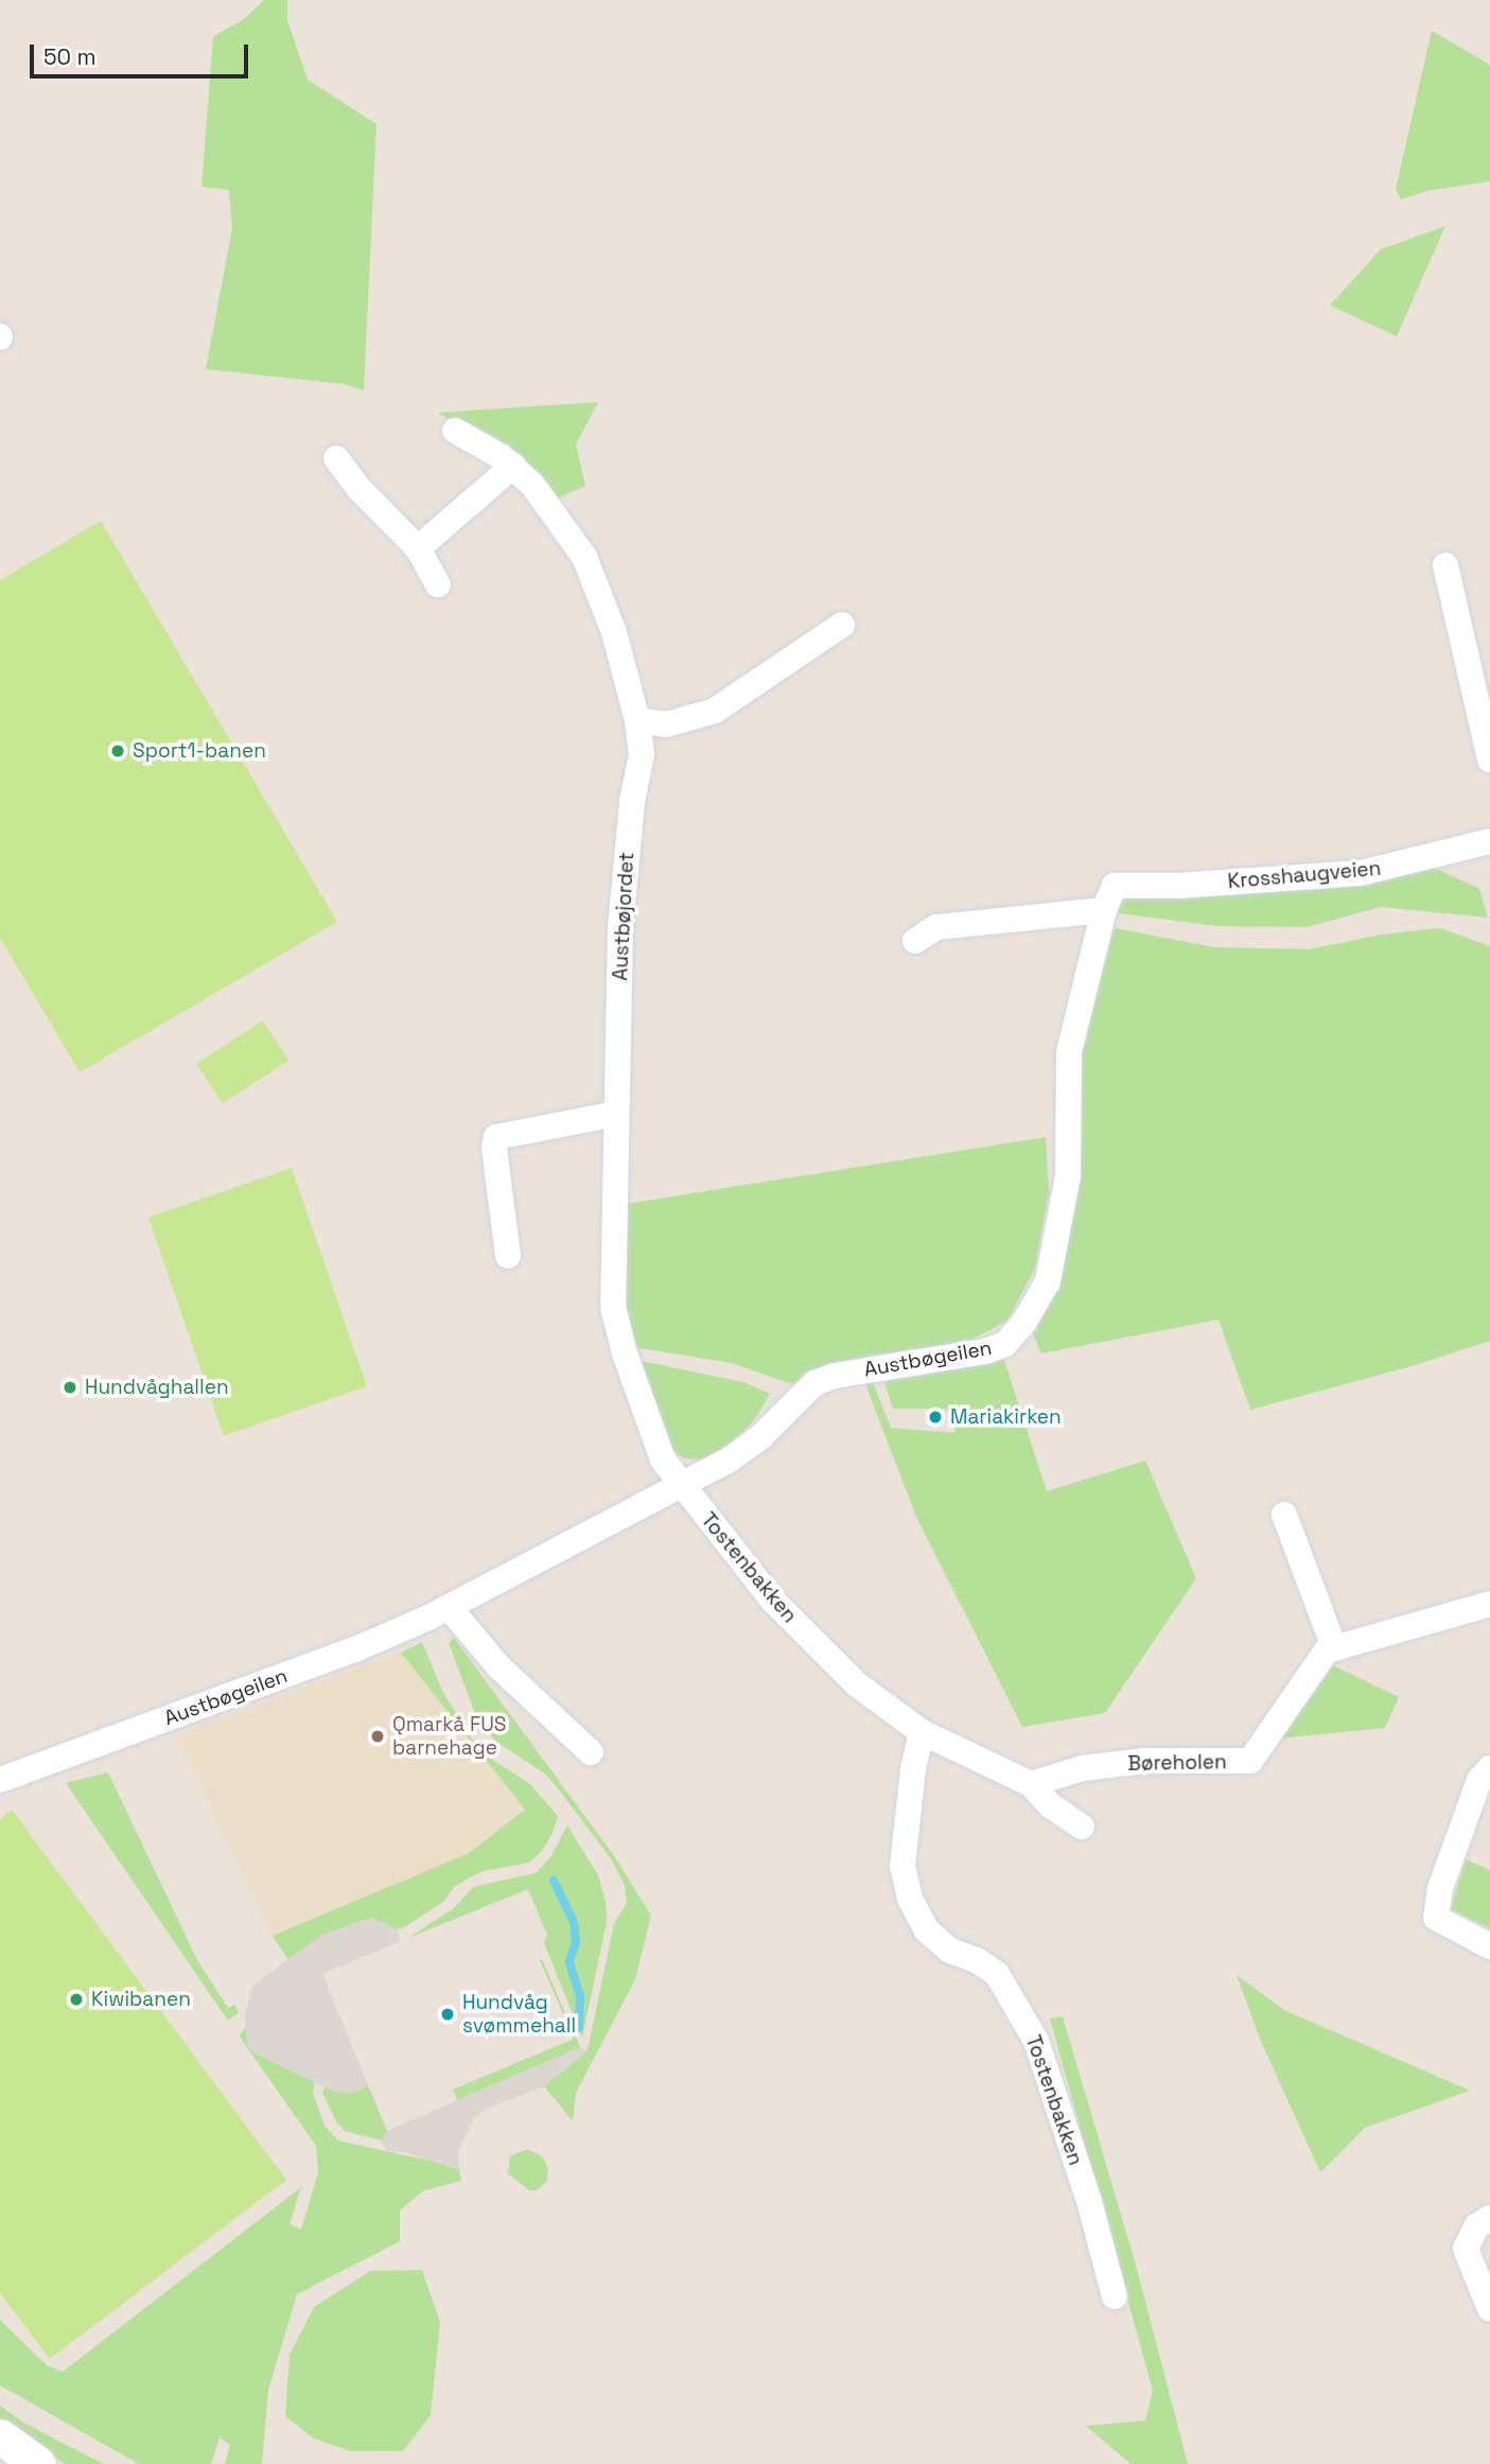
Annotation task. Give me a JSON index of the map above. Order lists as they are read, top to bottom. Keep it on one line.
{"streets":{"street":["Krosshaugveien","Austbøjordet","Austbøgeilen","Tostenbakken","Børeholen"]},"crossings":[["Krosshaugveien","Austbøgeilen"],["Austbøjordet","Austbøgeilen"],["Austbøjordet","Tostenbakken"],["Austbøgeilen","Tostenbakken"],["Tostenbakken","Børeholen"]],"places":["Sport1-banen","Hundvåghallen","Mariakirken","Qmarkå FUS barnehage","Kiwibanen","Hundvåg svømmehall"],"scale_bar":"50 m"}
